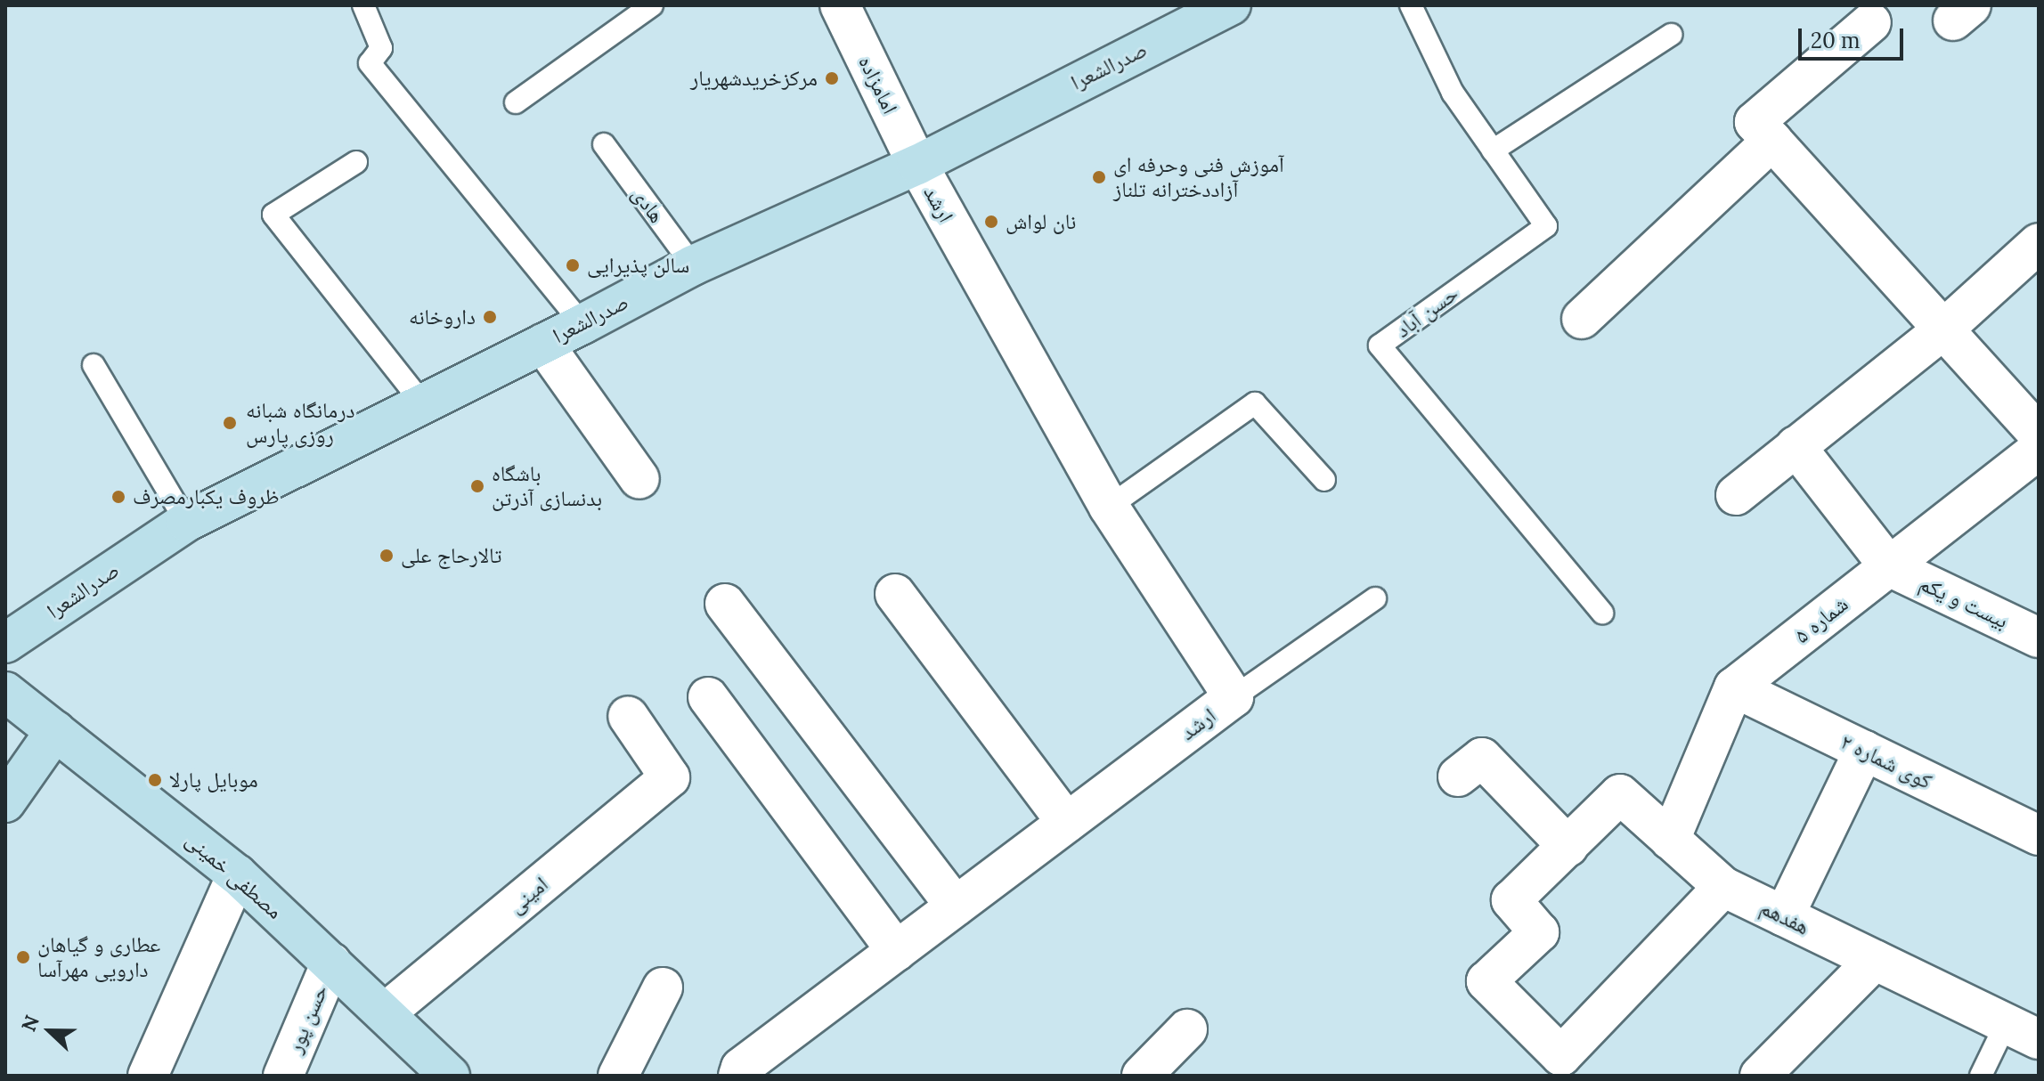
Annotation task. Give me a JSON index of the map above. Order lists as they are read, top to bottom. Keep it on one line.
{"streets":{"main road":["صدرالشعرا","مصطفی خمینی"],"street":["امامزاده","ارشد","بیست و یکم","شماره ۵","کوی شماره ۲","امینی","هفدهم","حسن پور"],"lane":["هادی","حسن آباد"]},"crossings":[["صدرالشعرا","امامزاده"],["صدرالشعرا","ارشد"],["صدرالشعرا","هادی"],["امامزاده","ارشد"],["بیست و یکم","شماره ۵"],["شماره ۵","کوی شماره ۲"],["شماره ۵","هفدهم"],["مصطفی خمینی","امینی"],["مصطفی خمینی","حسن پور"]],"places":["مرکزخریدشهریار","آموزش فنی وحرفه ای آزاددخترانه تلناز","نان لواش","سالن پذیرایی","داروخانه","درمانگاه شبانه روزی پارس","باشگاه بدنسازی آذرتن","ظروف یکبارمصرف","تالارحاج علی","موبایل پارلا","عطاری و گیاهان دارویی مهرآسا"],"scale_bar":"20 m","north":"left"}
